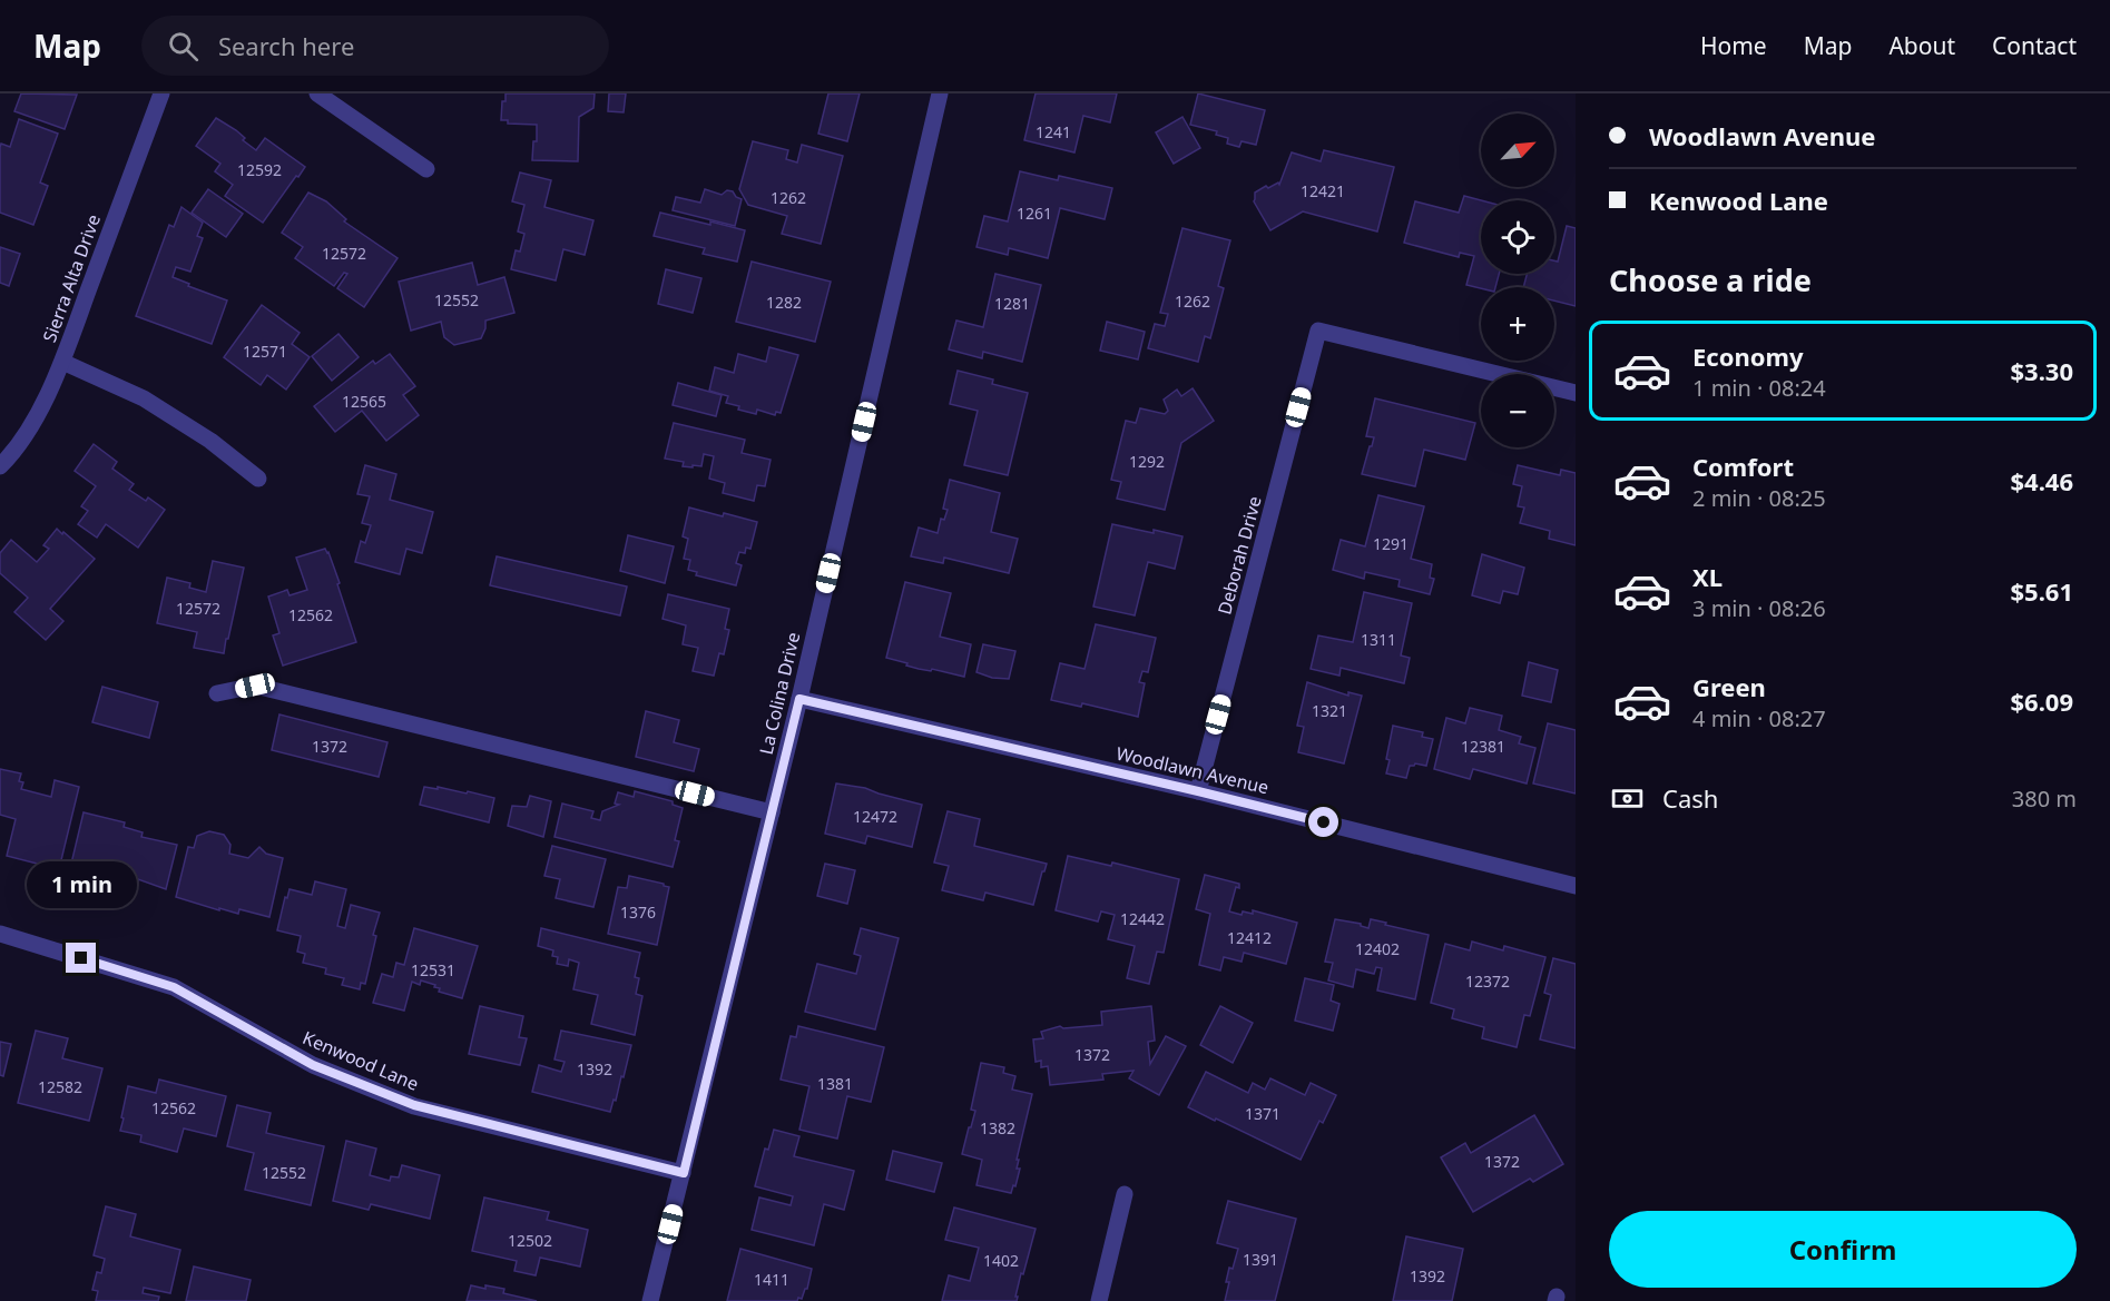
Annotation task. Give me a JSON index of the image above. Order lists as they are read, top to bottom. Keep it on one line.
{"streets":{"street":["Sierra Alta Drive","Deborah Drive","La Colina Drive","Woodlawn Avenue","Kenwood Lane"]},"crossings":[["Deborah Drive","Woodlawn Avenue"],["La Colina Drive","Woodlawn Avenue"],["La Colina Drive","Kenwood Lane"]],"house_numbers":["1241","12592","12421","1262","1261","12572","12552","1262","1282","1281","12571","12565","1292","1291","12572","12562","1311","1321","1372","12381","12472","1376","12442","12412","12402","12531","12372","1372","1392","1381","12582","12562","1371","1382","1372","12552","12502","1391","1402","1392","1411"],"north":"top right","page":{"header":"Map","search":"Search here","nav":["Home","Map","About","Contact"],"banner":["Woodlawn Avenue","Kenwood Lane"],"map_buttons":["+","−"],"heading":"Choose a ride","list":[{"name":"Economy","note":"1 min · 08:24","value":"$3.30"},{"name":"Comfort","note":"2 min · 08:25","value":"$4.46"},{"name":"XL","note":"3 min · 08:26","value":"$5.61"},{"name":"Green","note":"4 min · 08:27","value":"$6.09"}],"pay":["Cash","380 m"],"bubble":"1 min","buttons":"Confirm"}}
